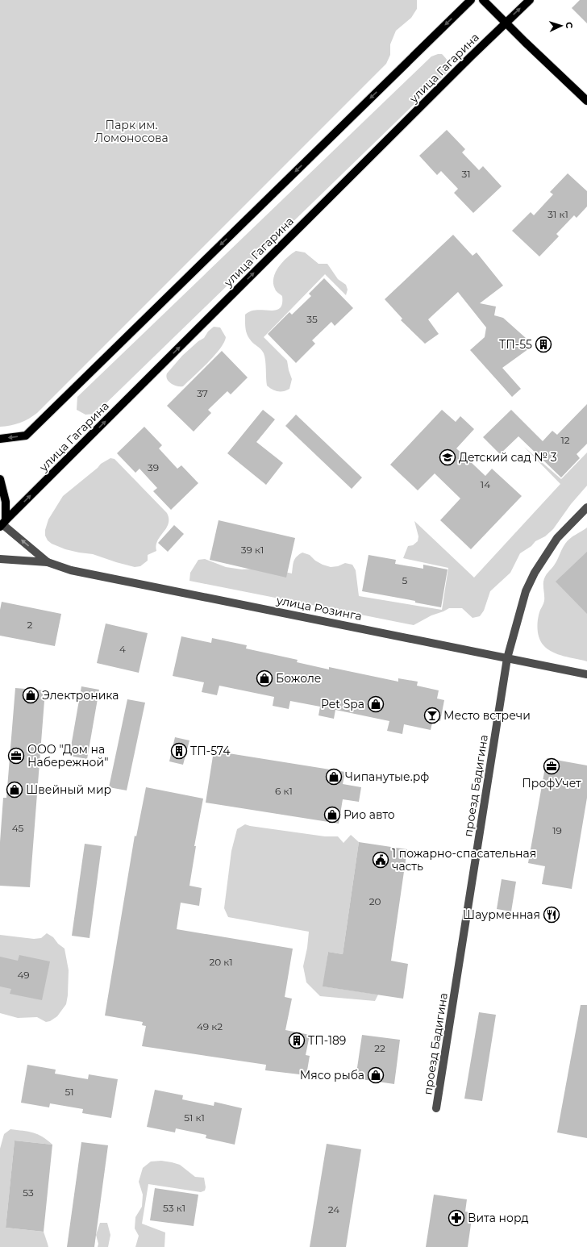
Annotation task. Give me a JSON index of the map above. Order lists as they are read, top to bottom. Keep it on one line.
{"streets":{"main road":["улица Гагарина"],"street":["улица Розинга","проезд Бадигина"]},"crossings":[["улица Розинга","проезд Бадигина"]],"parks":["Парк им. Ломоносова"],"places":{"building":["ТП-55","ТП-574","ТП-189"],"school or university":["Детский сад № 3"],"shop":["Божоле","Электроника","Pet Spa","Чипанутые.рф","Швейный мир","Рио авто","Мясо рыба"],"bar":["Место встречи"],"office":["ООО \"Дом на Набережной\"","ПрофУчет"],"public building":["1 пожарно-спасательная часть"],"restaurant":["Шаурменная"],"pharmacy":["Вита норд"]},"house_numbers":["31","31 к1","35","37","12","39","14","39 к1","5","2","4","6 к1","45","19","20","20 к1","49","49 к2","22","51","51 к1","53","53 к1","24"],"north":"right"}
